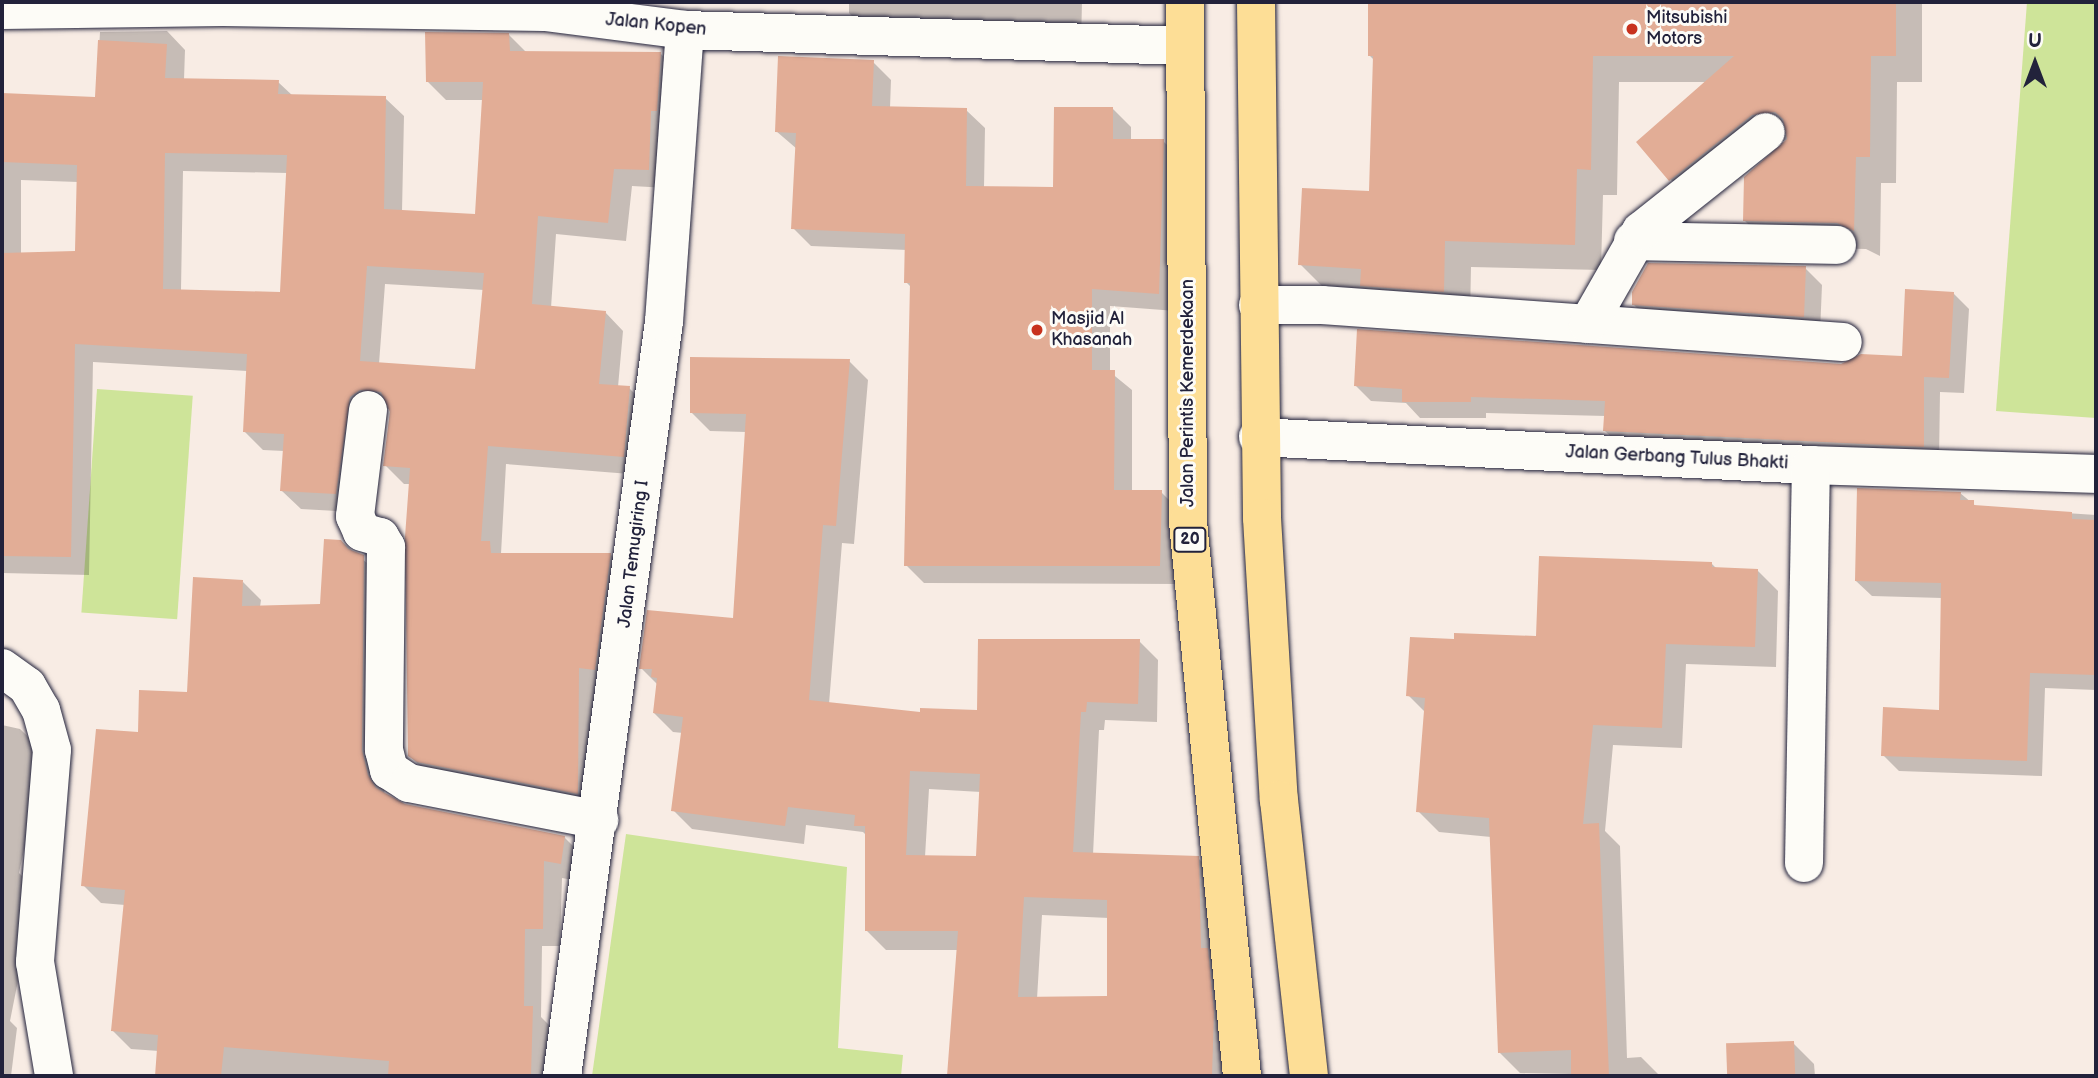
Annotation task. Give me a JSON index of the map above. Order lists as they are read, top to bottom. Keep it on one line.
{"streets":{"highway":["Jalan Perintis Kemerdekaan","20"],"street":["Jalan Kopen","Jalan Gerbang Tulus Bhakti","Jalan Temugiring I"]},"crossings":[["Jalan Kopen","Jalan Perintis Kemerdekaan"],["Jalan Kopen","Jalan Temugiring I"]],"places":["Mitsubishi Motors","Masjid Al Khasanah"],"north":"top"}
